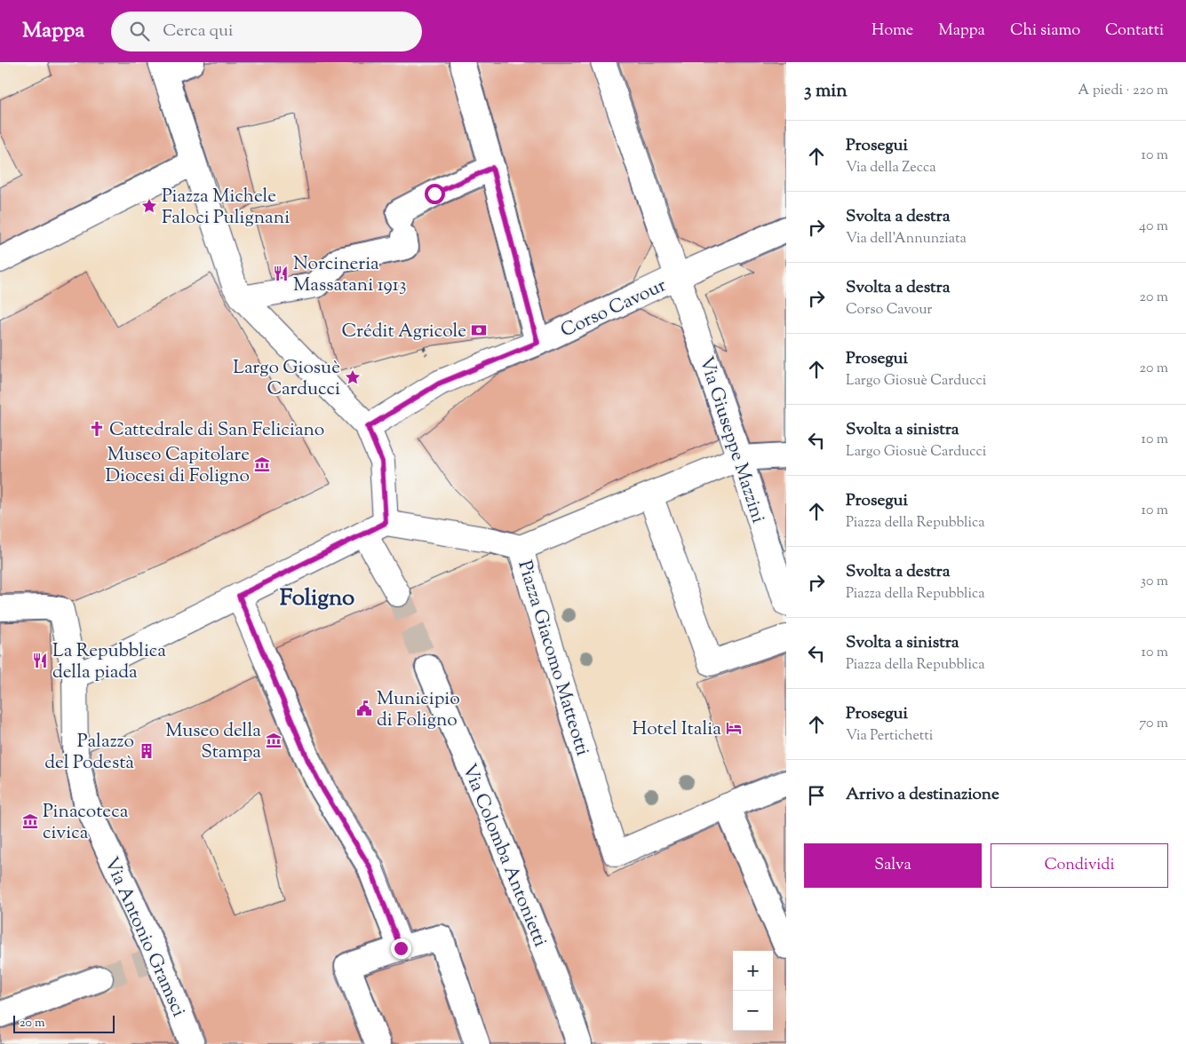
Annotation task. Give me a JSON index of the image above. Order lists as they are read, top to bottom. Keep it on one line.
{"streets":{"street":["Corso Cavour","Via Giuseppe Mazzini","Piazza Giacomo Matteotti","Via Colomba Antonietti","Via Antonio Gramsci"]},"crossings":[["Corso Cavour","Via Giuseppe Mazzini"],["Via Giuseppe Mazzini","Piazza Giacomo Matteotti"]],"districts":["Foligno"],"places":{"place":["Piazza Michele Faloci Pulignani","Largo Giosuè Carducci"],"restaurant":["Norcineria Massatani 1913","La Repubblica della piada"],"bank":["Crédit Agricole"],"church":["Cattedrale di San Feliciano"],"museum":["Museo Capitolare Diocesi di Foligno","Museo della Stampa","Pinacoteca civica"],"public building":["Municipio di Foligno"],"hotel":["Hotel Italia"],"building":["Palazzo del Podestà"]},"scale_bar":"20 m","page":{"header":"Mappa","search":"Cerca qui","nav":["Home","Mappa","Chi siamo","Contatti"],"heading":["3 min","A piedi · 220 m"],"list":[["Prosegui","Via della Zecca","10 m"],["Svolta a destra","Via dell'Annunziata","40 m"],["Svolta a destra","Corso Cavour","20 m"],["Prosegui","Largo Giosuè Carducci","20 m"],["Svolta a sinistra","Largo Giosuè Carducci","10 m"],["Prosegui","Piazza della Repubblica","10 m"],["Svolta a destra","Piazza della Repubblica","30 m"],["Svolta a sinistra","Piazza della Repubblica","10 m"],["Prosegui","Via Pertichetti","70 m"],"Arrivo a destinazione"],"buttons":["Salva","Condividi"],"map_buttons":["+","−"],"scale":"20 m"}}
